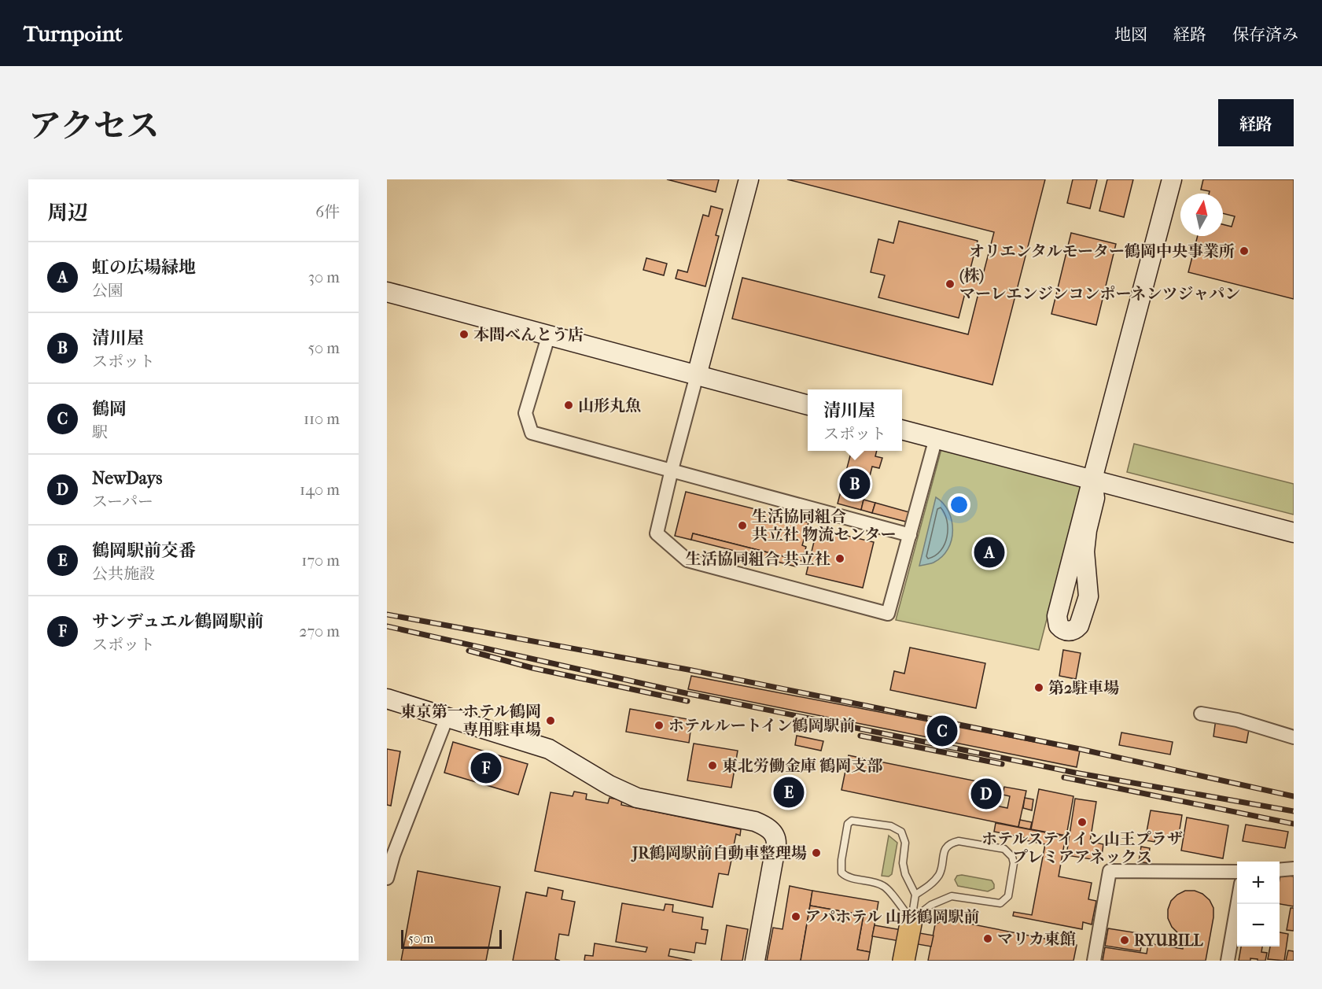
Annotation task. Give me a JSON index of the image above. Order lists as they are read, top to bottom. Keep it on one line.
{"places":["オリエンタルモーター鶴岡中央事業所","(株) マーレエンジンコンポーネンツジャパン","本間べんとう店","山形丸魚","生活協同組合 共立社 物流センター","生活協同組合 共立社","第2駐車場","東京第一ホテル鶴岡 専用駐車場","ホテルルートイン鶴岡駅前","東北労働金庫 鶴岡支部","ホテルステイイン山王プラザ プレミアアネックス","JR鶴岡駅前自動車整理場","アパホテル 山形鶴岡駅前","マリカ東館","RYUBILL"],"scale_bar":"50 m","north":"top","page":{"header":"Turnpoint","nav":["地図","経路","保存済み"],"title":"アクセス","buttons":"経路","heading":["周辺","6件"],"list":[{"mark":"A","name":"虹の広場緑地","note":"公園","value":"30 m"},{"mark":"B","name":"清川屋","note":"スポット","value":"50 m"},{"mark":"C","name":"鶴岡","note":"駅","value":"110 m"},{"mark":"D","name":"NewDays","note":"スーパー","value":"140 m"},{"mark":"E","name":"鶴岡駅前交番","note":"公共施設","value":"170 m"},{"mark":"F","name":"サンデュエル鶴岡駅前","note":"スポット","value":"270 m"}],"popup":["清川屋","スポット"],"pins":["B","A","C","F","E","D"],"map_buttons":["+","−"],"scale":"50 m"}}
